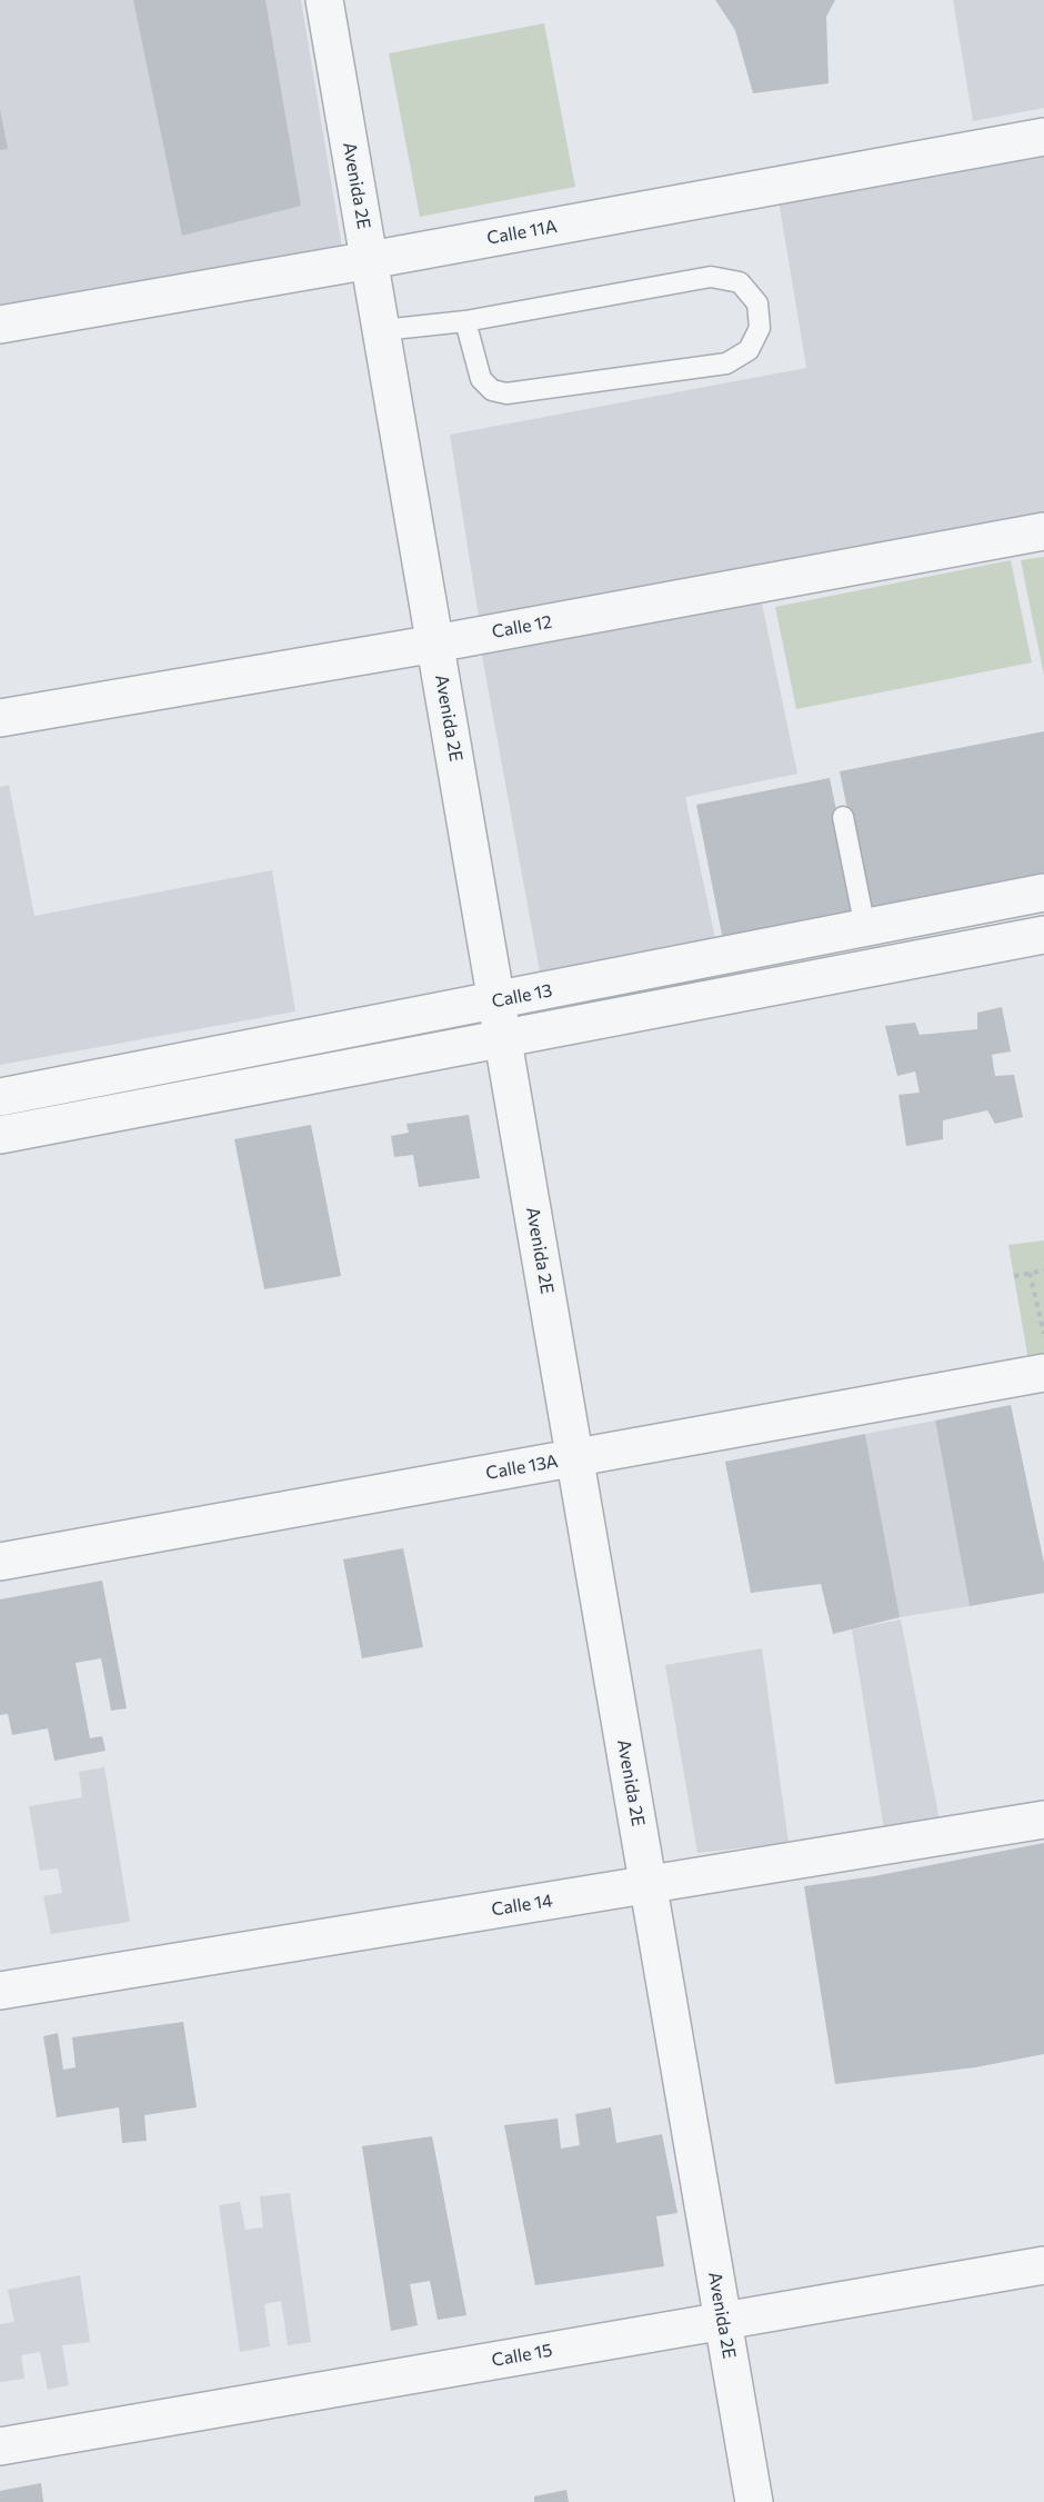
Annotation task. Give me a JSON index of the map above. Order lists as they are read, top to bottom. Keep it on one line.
{"streets":{"street":["Avenida 2E","Calle 11A","Calle 12","Calle 13","Calle 13A","Calle 14","Calle 15"]},"crossings":[["Avenida 2E","Calle 11A"],["Avenida 2E","Calle 12"],["Avenida 2E","Calle 13"],["Avenida 2E","Calle 13A"],["Avenida 2E","Calle 14"],["Avenida 2E","Calle 15"]]}
